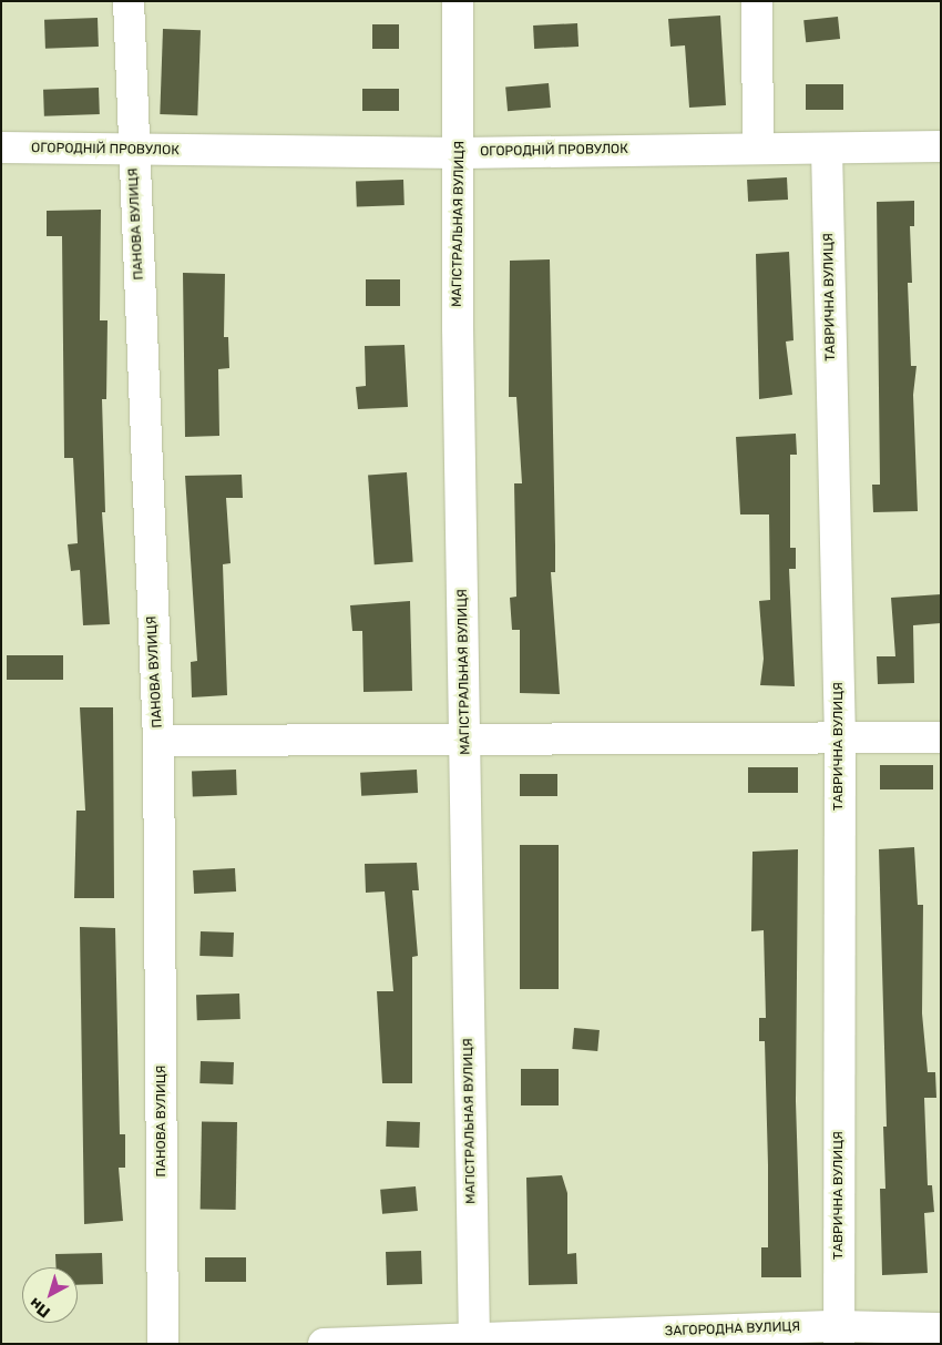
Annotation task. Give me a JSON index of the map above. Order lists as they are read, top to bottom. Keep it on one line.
{"streets":{"street":["ОГОРОДНІЙ ПРОВУЛОК","ПАНОВА ВУЛИЦЯ","МАГІСТРАЛЬНАЯ ВУЛИЦЯ","ТАВРИЧНА ВУЛИЦЯ","ЗАГОРОДНА ВУЛИЦЯ"]},"crossings":[["ОГОРОДНІЙ ПРОВУЛОК","ПАНОВА ВУЛИЦЯ"],["ОГОРОДНІЙ ПРОВУЛОК","МАГІСТРАЛЬНАЯ ВУЛИЦЯ"],["ОГОРОДНІЙ ПРОВУЛОК","ТАВРИЧНА ВУЛИЦЯ"],["МАГІСТРАЛЬНАЯ ВУЛИЦЯ","ЗАГОРОДНА ВУЛИЦЯ"],["ТАВРИЧНА ВУЛИЦЯ","ЗАГОРОДНА ВУЛИЦЯ"]],"north":"bottom left"}
